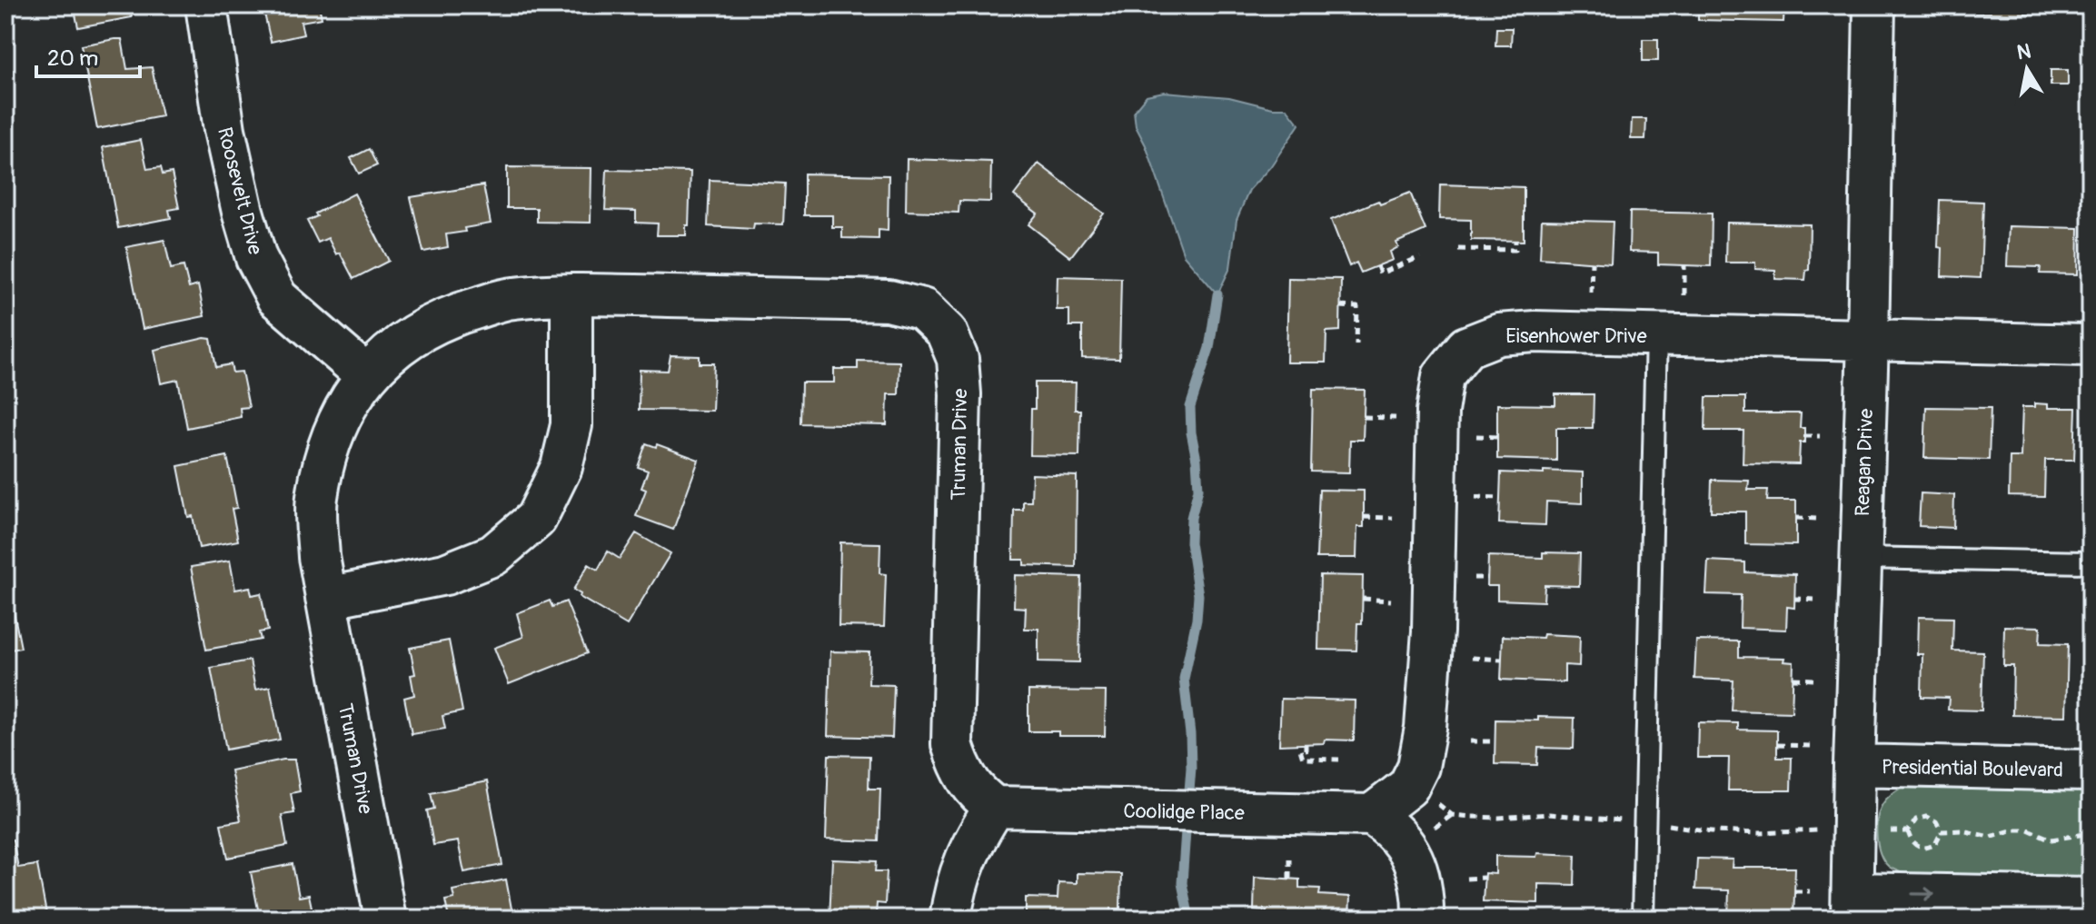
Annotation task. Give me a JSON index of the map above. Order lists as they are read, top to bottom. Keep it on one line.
{"streets":{"street":["Roosevelt Drive","Eisenhower Drive","Truman Drive","Reagan Drive","Presidential Boulevard","Coolidge Place"]},"crossings":[["Roosevelt Drive","Truman Drive"],["Eisenhower Drive","Reagan Drive"],["Eisenhower Drive","Coolidge Place"],["Truman Drive","Coolidge Place"],["Reagan Drive","Presidential Boulevard"]],"scale_bar":"20 m","north":"top"}
